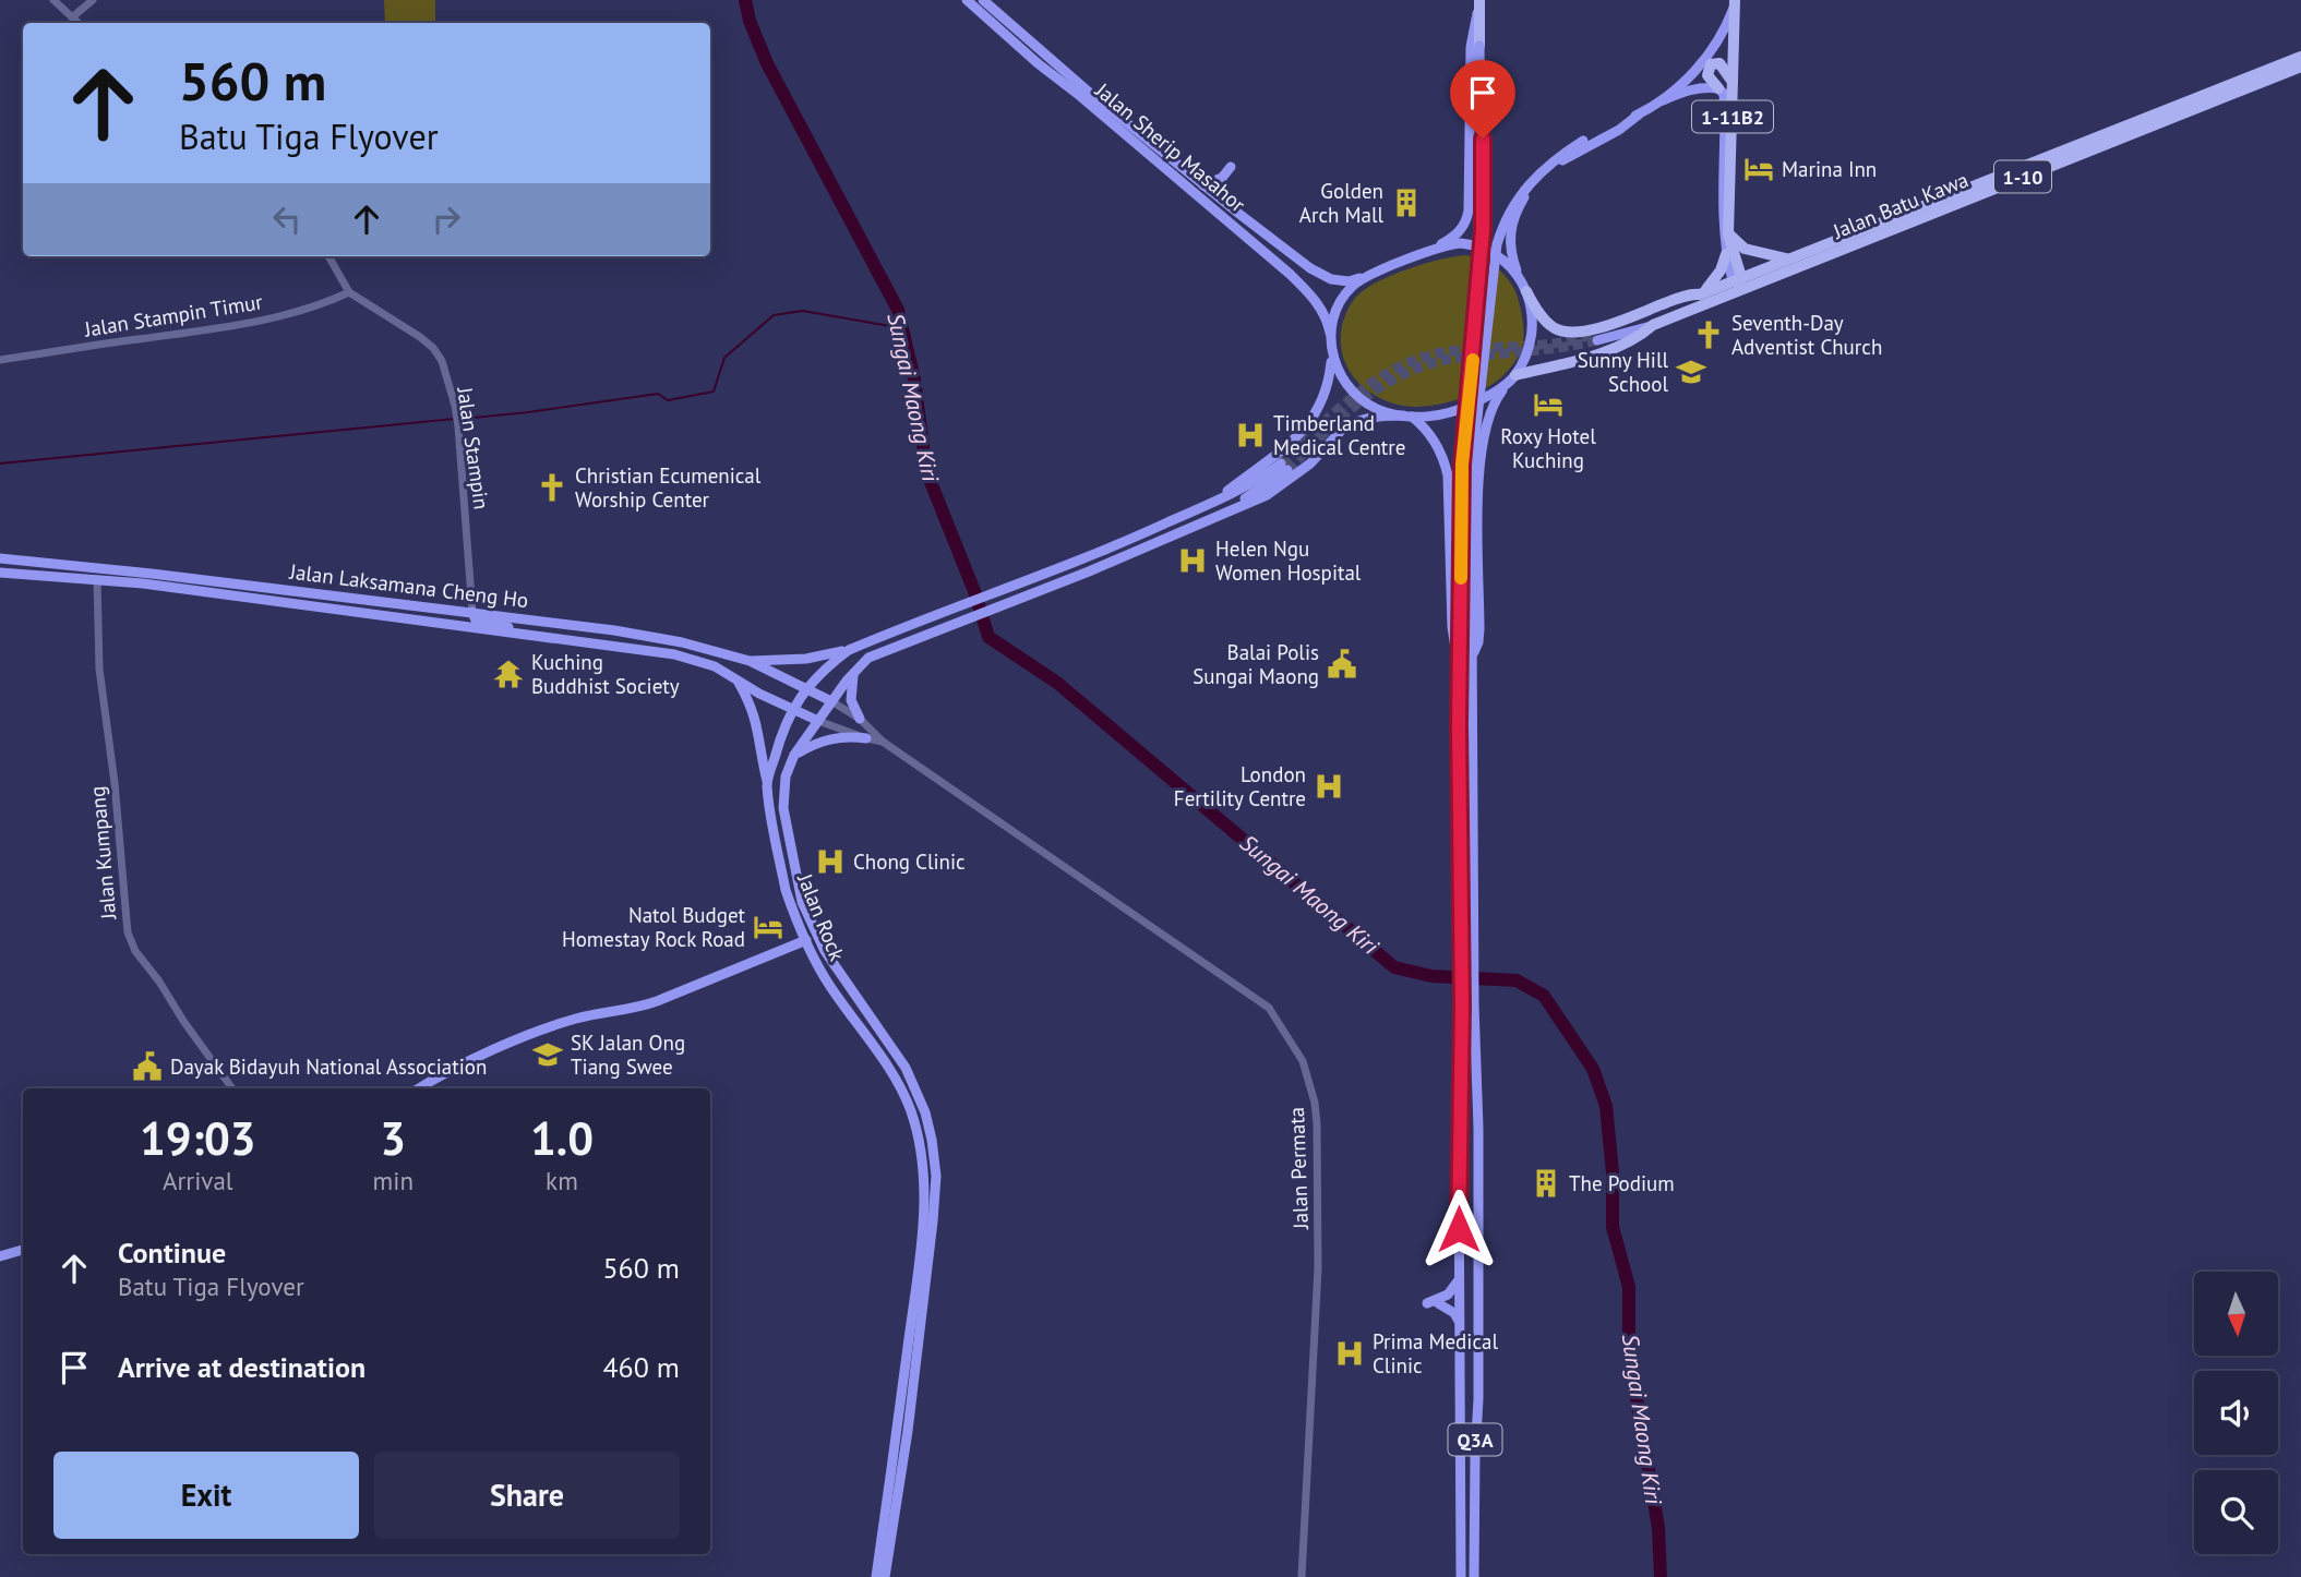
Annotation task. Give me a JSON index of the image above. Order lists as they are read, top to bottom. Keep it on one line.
{"streets":{"highway":["1-11B2","1-10","Jalan Batu Kawa"],"main road":["Jalan Sherip Masahor","Jalan Laksamana Cheng Ho","Jalan Rock","Q3A"],"street":["Jalan Stampin Timur","Jalan Stampin","Jalan Kumpang","Jalan Permata"]},"crossings":[["1-11B2","Jalan Batu Kawa"],["Jalan Sherip Masahor","Jalan Rock"],["Jalan Stampin Timur","Jalan Stampin"],["Jalan Stampin","Jalan Laksamana Cheng Ho"],["Jalan Laksamana Cheng Ho","Jalan Kumpang"],["Jalan Laksamana Cheng Ho","Jalan Rock"]],"water":["Sungai Maong Kiri"],"places":{"hotel":["Marina Inn","Roxy Hotel Kuching","Natol Budget Homestay Rock Road"],"building":["Golden Arch Mall","The Podium"],"church":["Seventh-Day Adventist Church","Christian Ecumenical Worship Center"],"school or university":["Sunny Hill School","SK Jalan Ong Tiang Swee"],"hospital":["Timberland Medical Centre","Helen Ngu Women Hospital","London Fertility Centre","Chong Clinic","Prima Medical Clinic"],"public building":["Balai Polis Sungai Maong","Dayak Bidayuh National Association"],"temple":["Kuching Buddhist Society"]},"north":"bottom","page":{"turn":["560 m","Batu Tiga Flyover"],"eta":["19:03","Arrival","3","min","1.0","km"],"list":[{"name":"Continue","note":"Batu Tiga Flyover","value":"560 m"},{"name":"Arrive at destination","value":"460 m"}],"buttons":["Exit","Share"]}}
